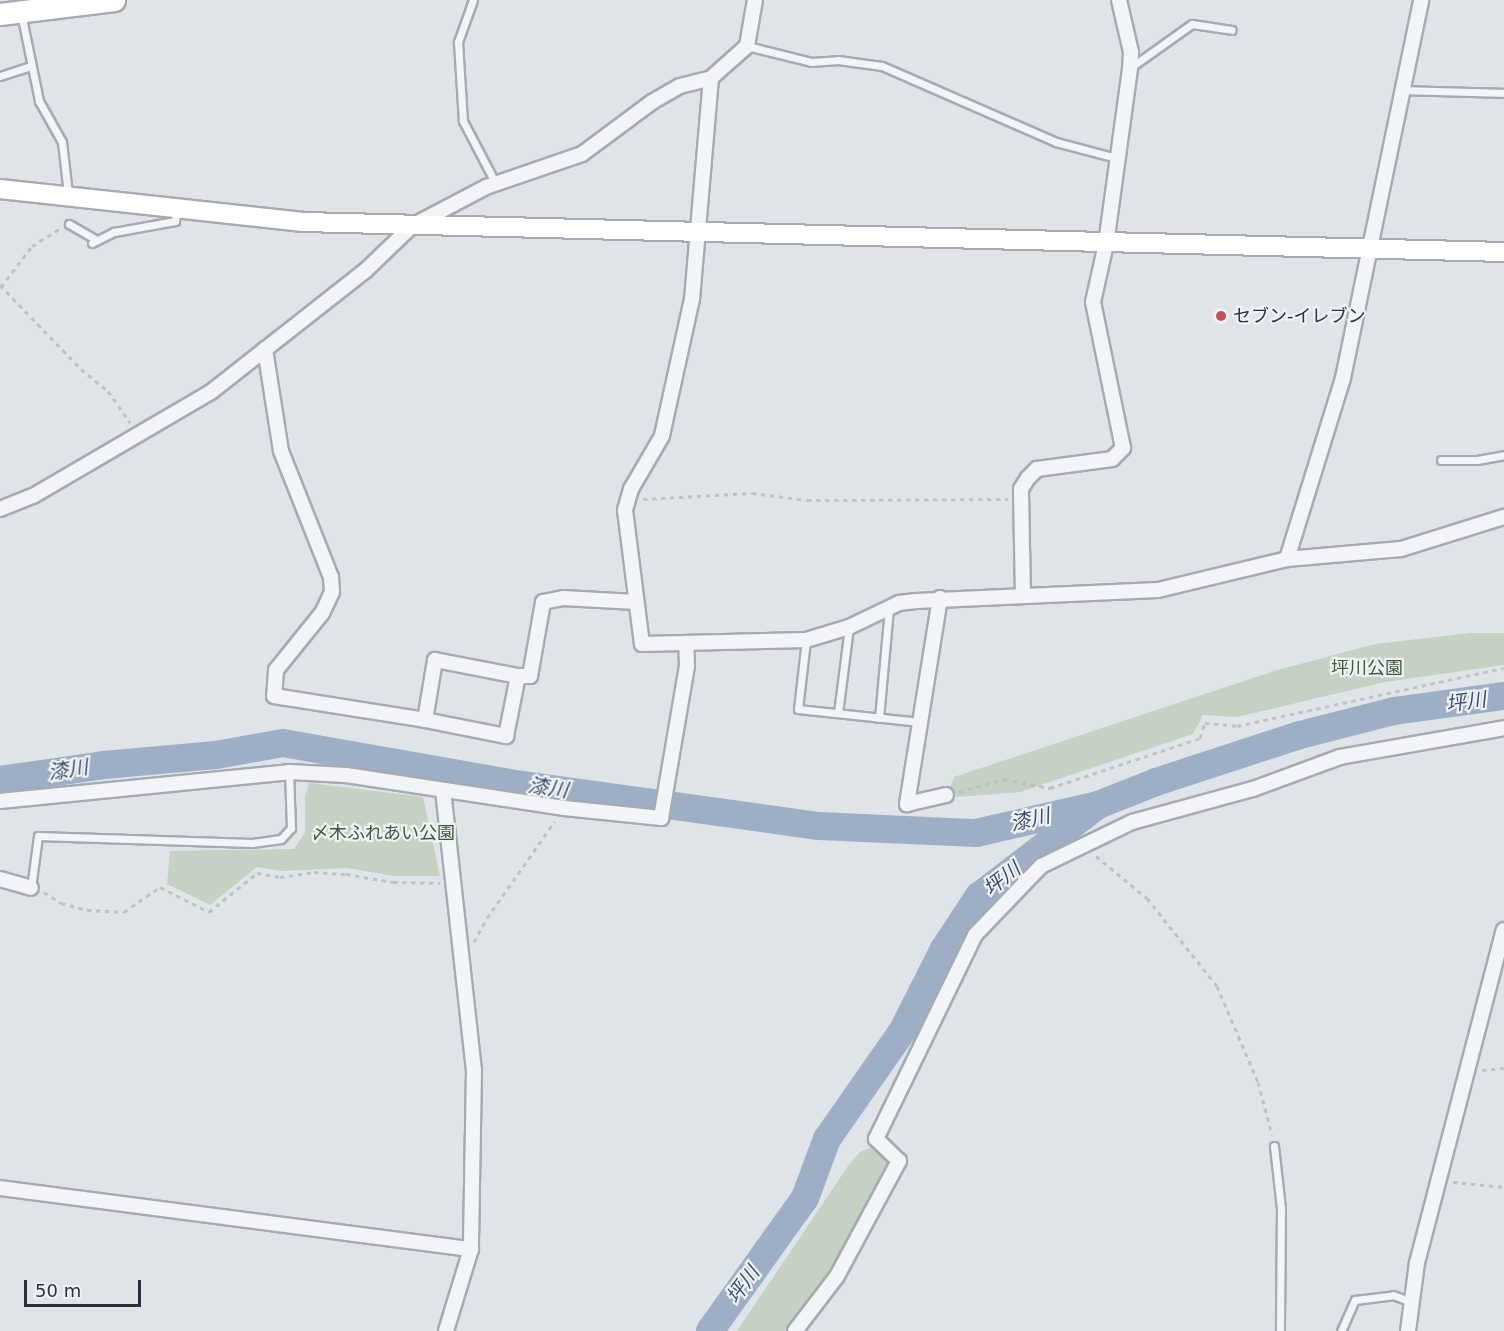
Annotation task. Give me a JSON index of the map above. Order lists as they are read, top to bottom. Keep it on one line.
{"water":["坪川","漆川"],"parks":["坪川公園","〆木ふれあい公園"],"places":["セブン-イレブン"],"scale_bar":"50 m"}
